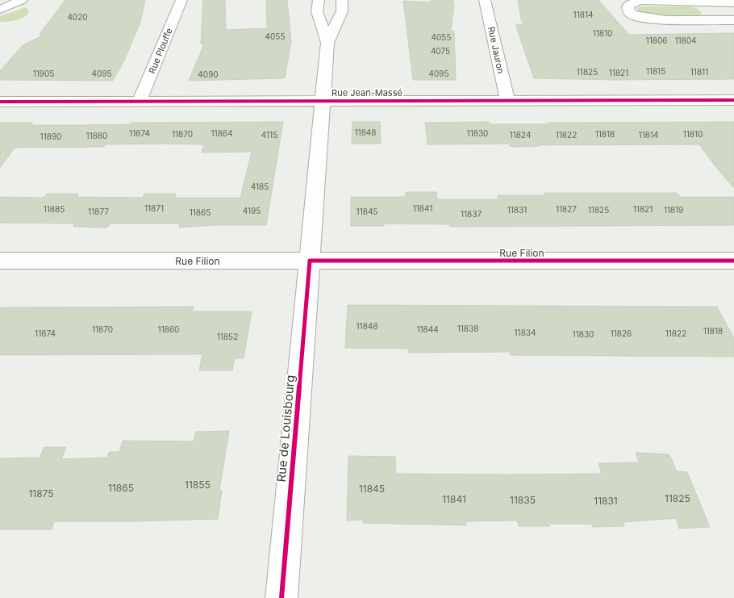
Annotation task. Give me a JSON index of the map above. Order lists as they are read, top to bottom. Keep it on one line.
{"streets":{"street":["Rue Jauron","Rue Plouffe","Rue Jean-Massé","Rue Filion","Rue de Louisbourg"]},"crossings":[["Rue Jauron","Rue Jean-Massé"],["Rue Plouffe","Rue Jean-Massé"],["Rue Jean-Massé","Rue de Louisbourg"],["Rue Filion","Rue de Louisbourg"]],"house_numbers":["11814","4020","11810","4055","4055","11806","11804","4075","11815","11825","11811","11821","11905","4095","4095","4090","11848","11874","11864","11830","11870","11818","11810","4115","11824","11822","11814","11880","11890","4185","11871","11841","11885","11827","11821","11831","11825","11819","4195","11877","11845","11865","11837","11848","11838","11870","11860","11844","11818","11834","11874","11826","11822","11830","11852","11855","11865","11845","11875","11825","11841","11835","11831"]}
